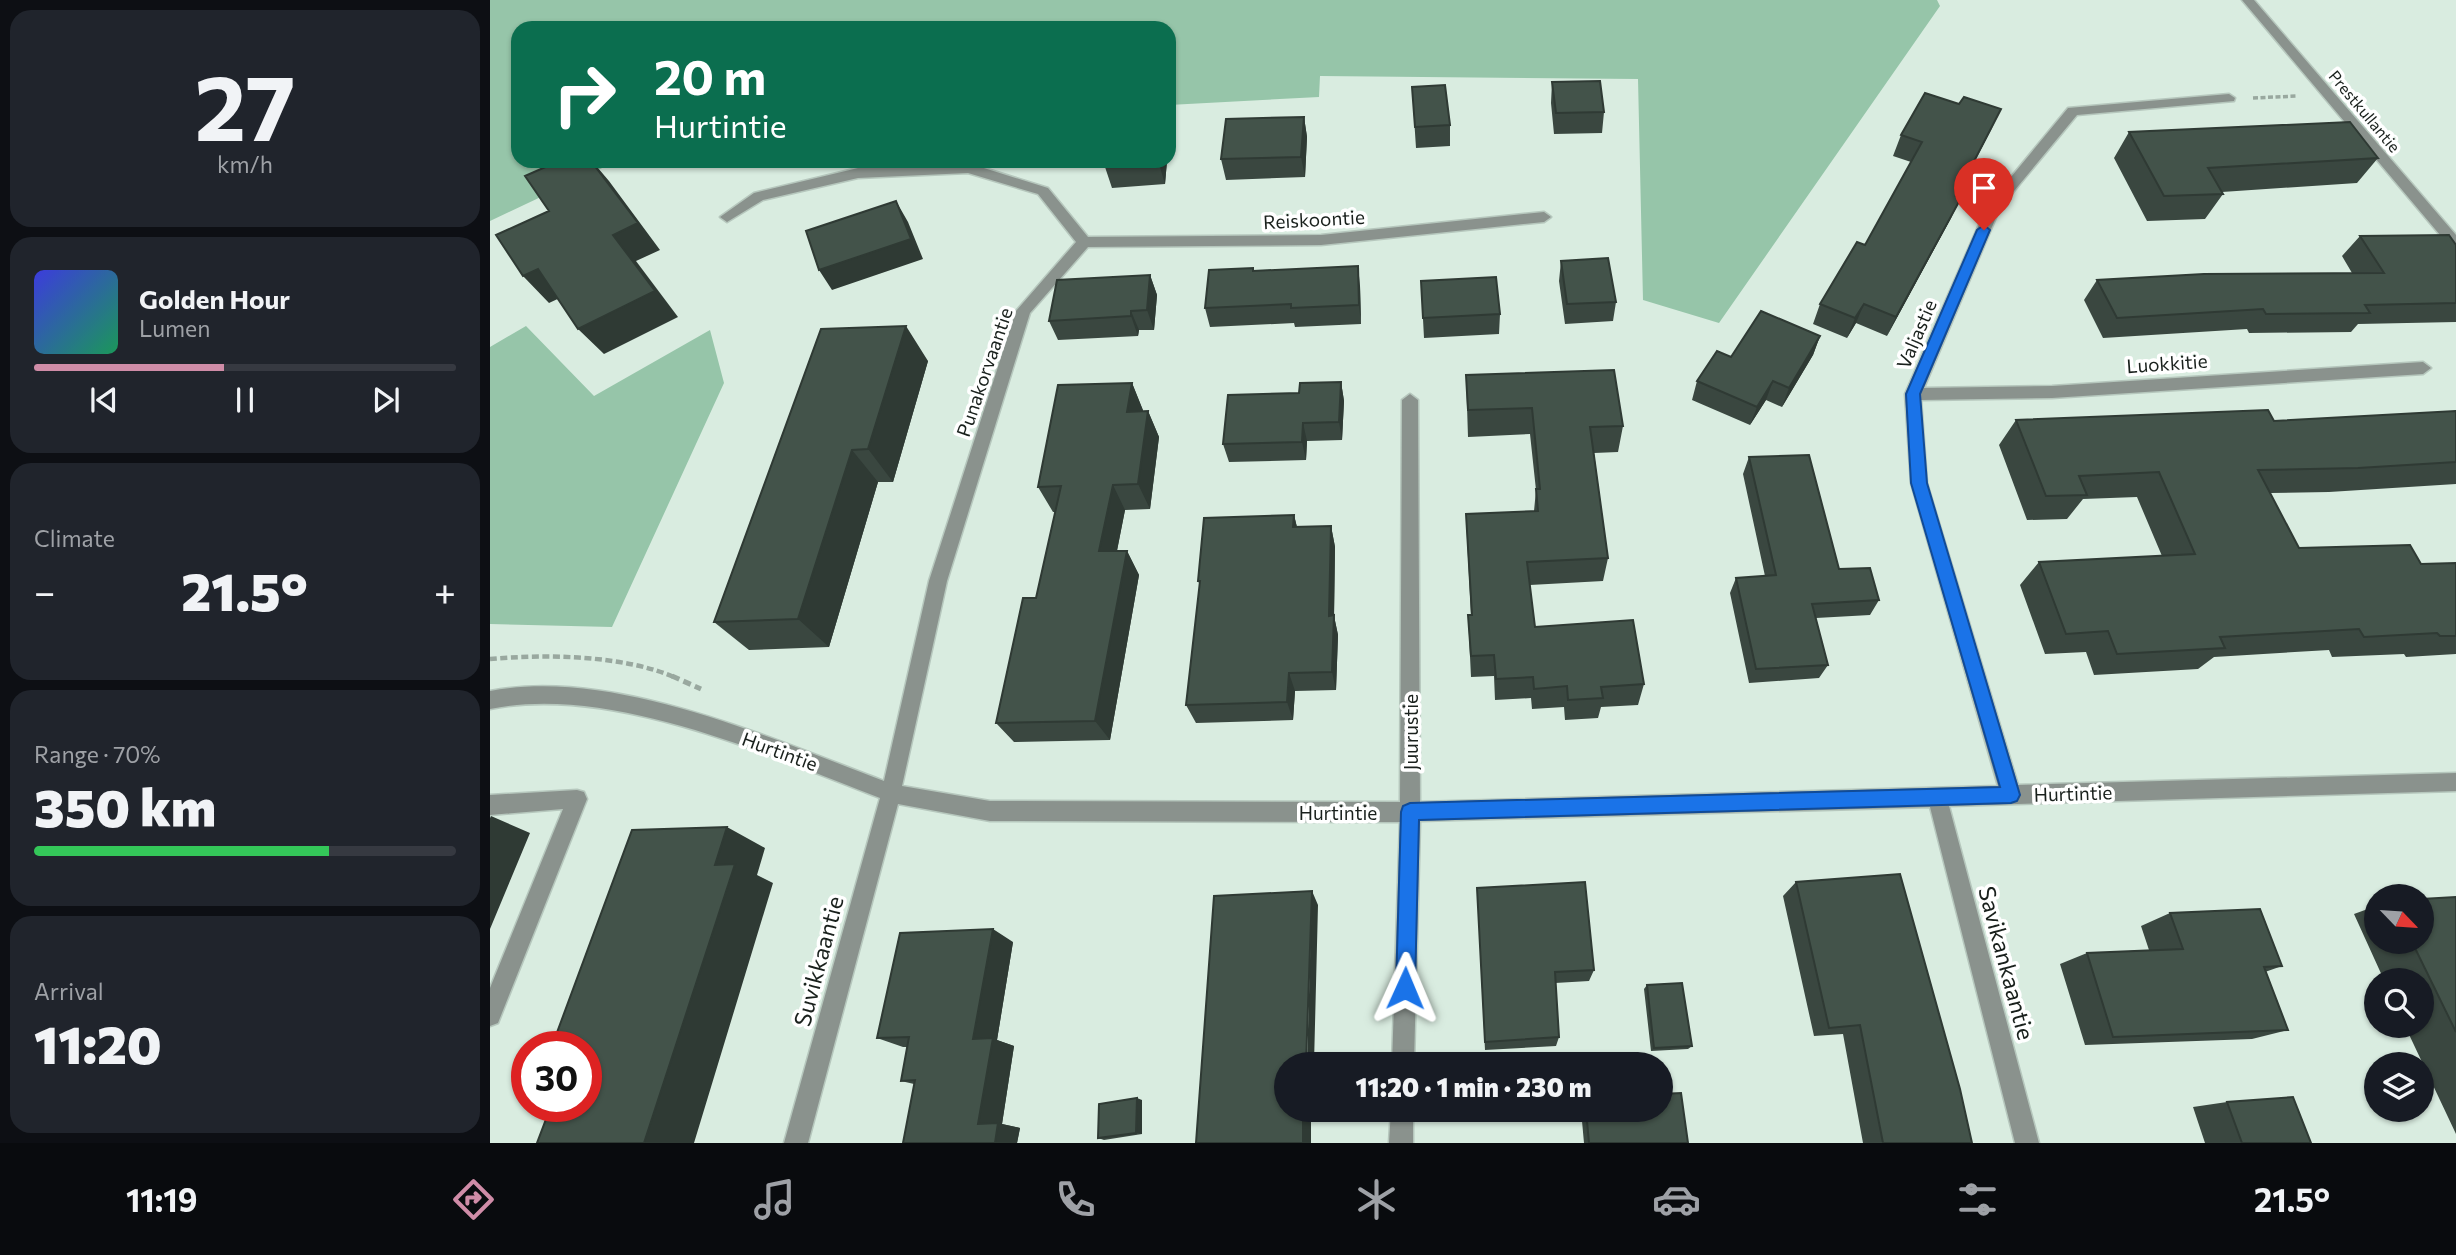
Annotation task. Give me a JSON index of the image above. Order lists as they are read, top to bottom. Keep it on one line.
{"streets":{"street":["Prestkullantie","Reiskoontie","Valjastie","Luokkitie","Punakorvaantie","Juurustie","Hurtintie","Suvikkaantie","Savikankaantie"]},"crossings":[["Reiskoontie","Punakorvaantie"],["Valjastie","Luokkitie"],["Valjastie","Hurtintie"],["Punakorvaantie","Hurtintie"],["Punakorvaantie","Suvikkaantie"],["Juurustie","Hurtintie"],["Hurtintie","Suvikkaantie"],["Hurtintie","Savikankaantie"]],"north":"bottom right","page":{"tile":[["27","km/h"],"Climate",["Range · 70%","350 km"],["Arrival","11:20"]],"turn":["20 m","Hurtintie"],"song":["Golden Hour","Lumen"],"heat":["−","21.5°","+"],"limit":"30","trip":"11:20 · 1 min · 230 m","tabs":["11:19","21.5°"]}}
